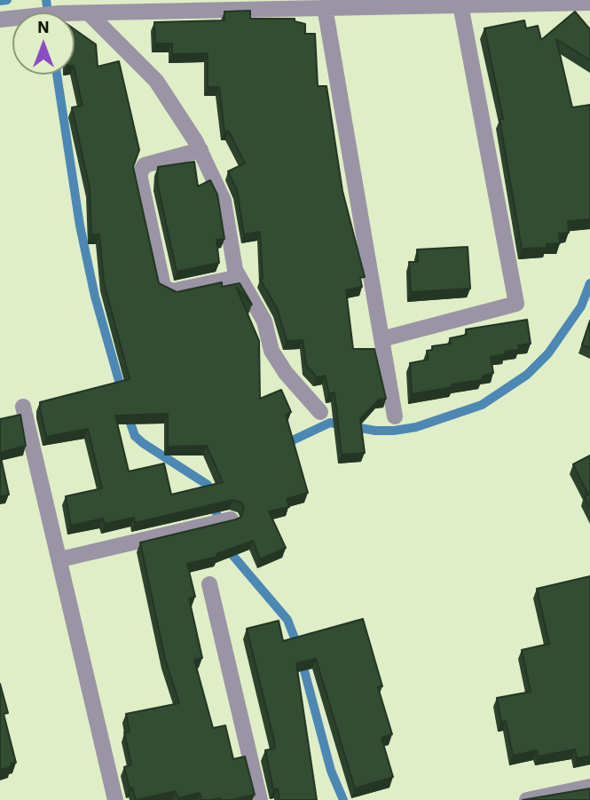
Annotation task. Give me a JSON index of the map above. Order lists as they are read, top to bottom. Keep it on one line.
{"north":"top"}
